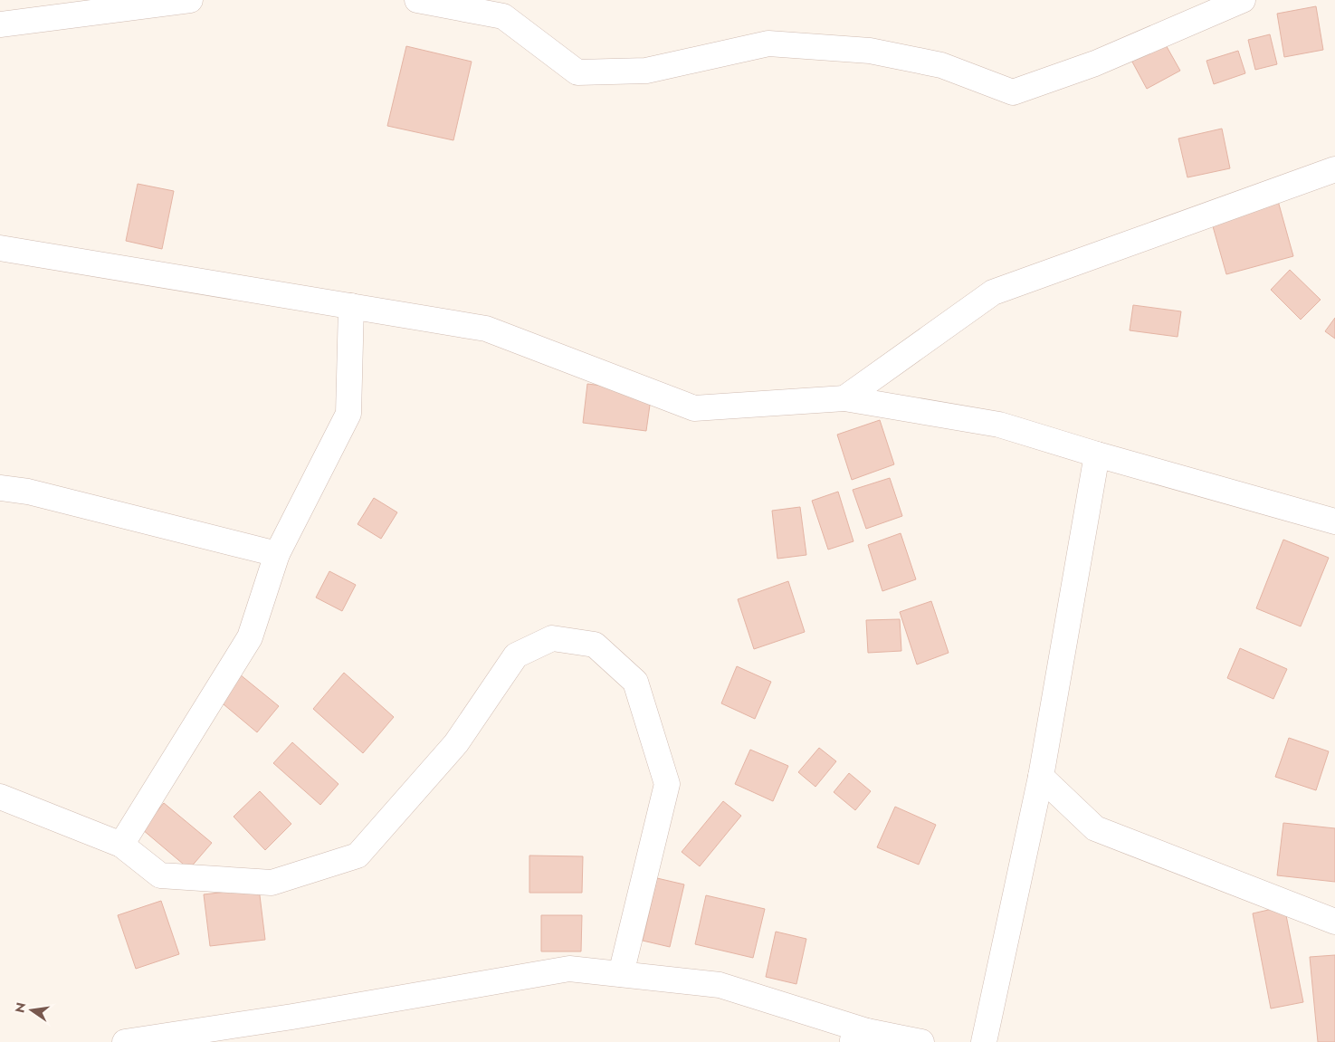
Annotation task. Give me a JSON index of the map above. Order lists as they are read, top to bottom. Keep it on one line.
{"north":"left"}
